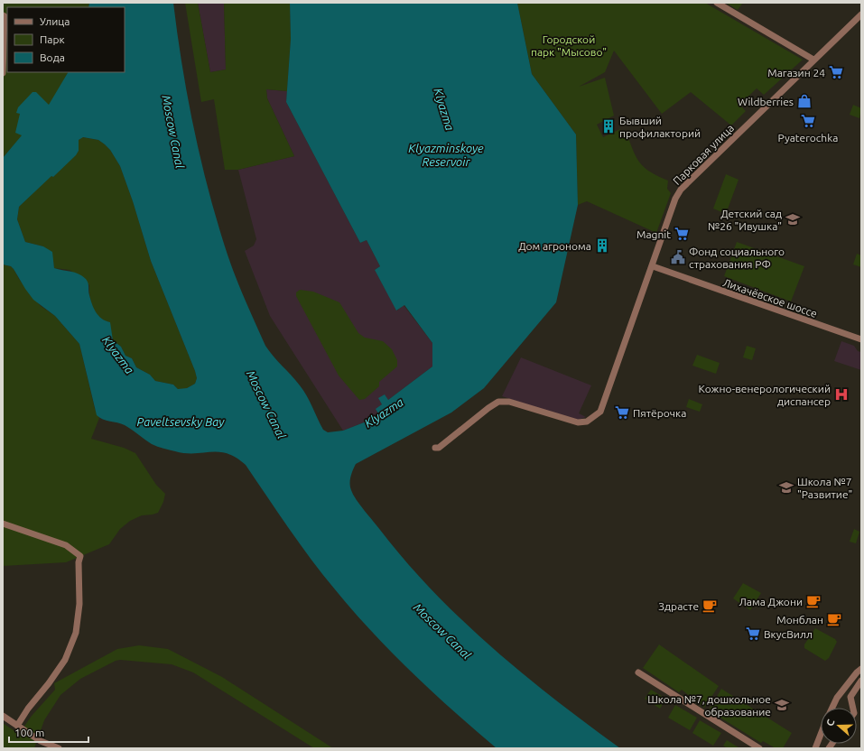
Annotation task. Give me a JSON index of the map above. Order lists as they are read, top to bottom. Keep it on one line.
{"streets":{"street":["Парковая улица","Лихачёвское шоссе"]},"crossings":[["Парковая улица","Лихачёвское шоссе"]],"water":["Klyazma","Moscow Canal","Klyazminskoye Reservoir","Paveltsevsky Bay"],"parks":["Городской парк \"Мысово\""],"places":{"supermarket":["Магазин 24","Pyaterochka","Magnit","Пятёрочка","ВкусВилл"],"shop":["Wildberries"],"building":["Бывший профилакторий","Дом агронома"],"school or university":["Детский сад №26 \"Ивушка\"","Школа №7 \"Развитие\"","Школа №7, дошкольное образование"],"public building":["Фонд социального страхования РФ"],"hospital":["Кожно-венерологический диспансер"],"cafe":["Лама Джони","Здрасте","Монблан"]},"legend":["Улица","Парк","Вода"],"scale_bar":"100 m","north":"left"}
